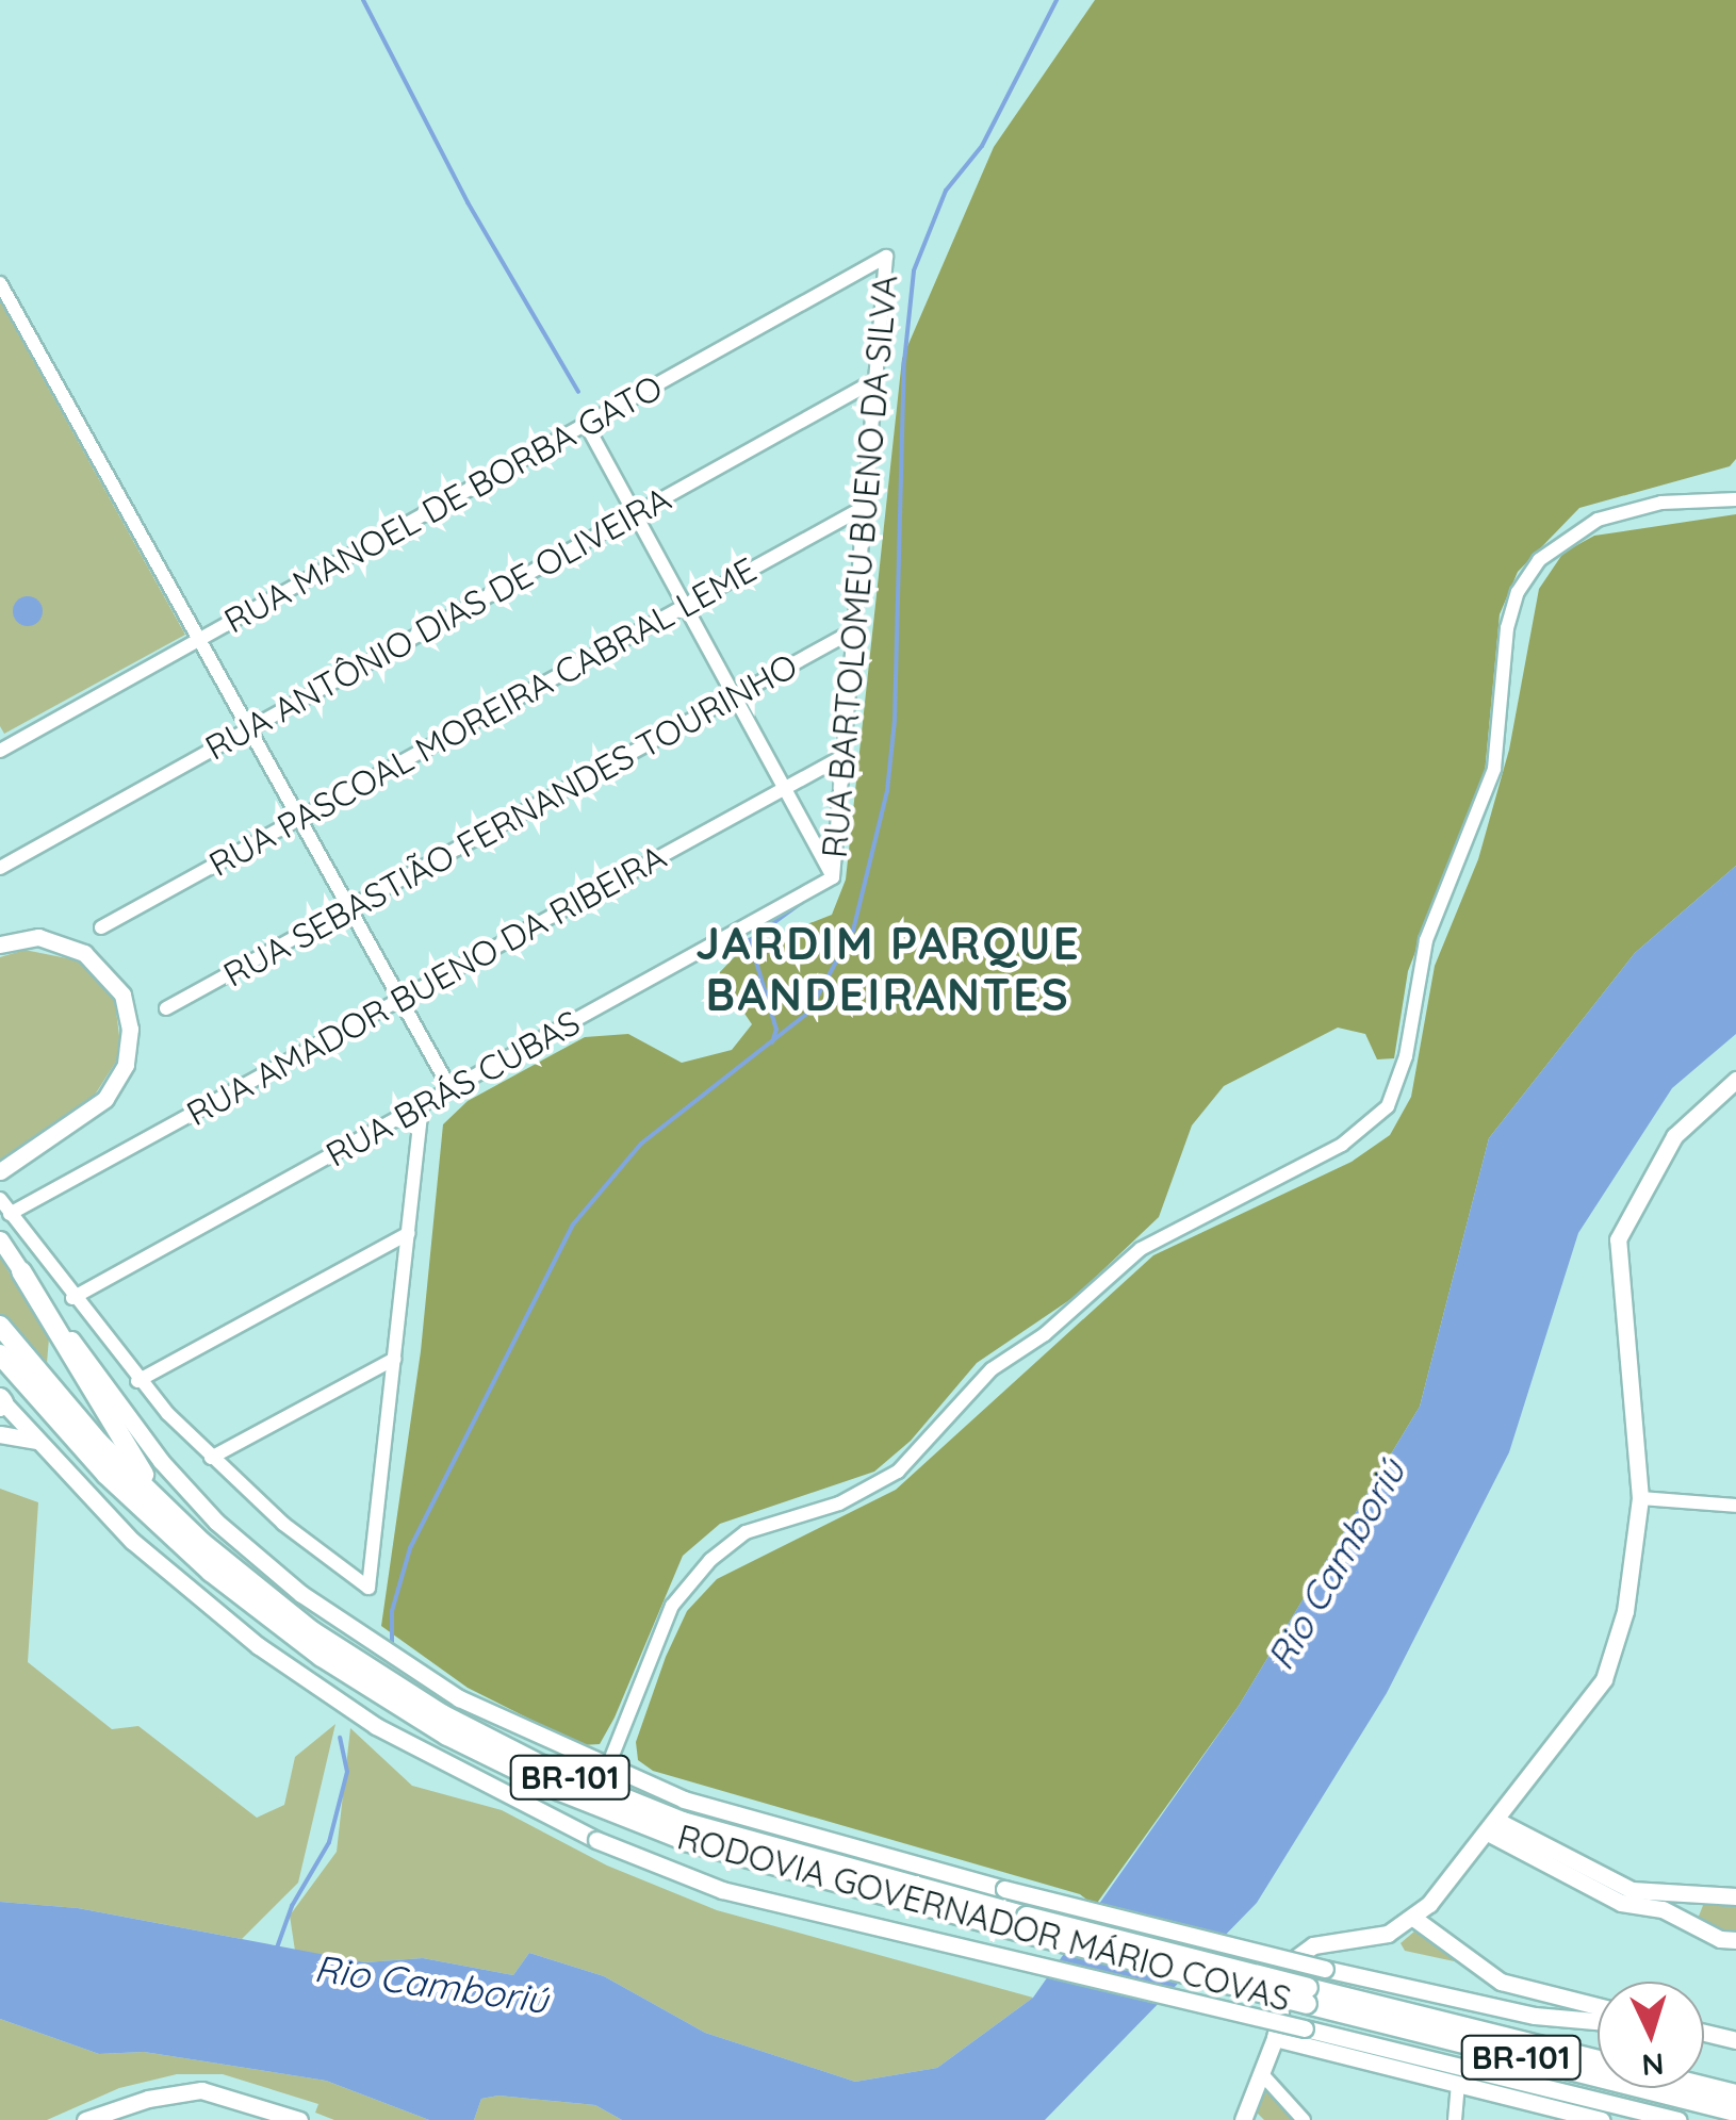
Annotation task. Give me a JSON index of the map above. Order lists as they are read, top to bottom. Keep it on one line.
{"streets":{"highway":["BR-101","RODOVIA GOVERNADOR MÁRIO COVAS"],"street":["RUA MANOEL DE BORBA GATO","RUA BARTOLOMEU BUENO DA SILVA","RUA ANTÔNIO DIAS DE OLIVEIRA","RUA PASCOAL MOREIRA CABRAL LEME","RUA SEBASTIÃO FERNANDES TOURINHO","RUA AMADOR BUENO DA RIBEIRA","RUA BRÁS CUBAS"]},"crossings":[["RUA MANOEL DE BORBA GATO","RUA BARTOLOMEU BUENO DA SILVA"],["RUA BARTOLOMEU BUENO DA SILVA","RUA ANTÔNIO DIAS DE OLIVEIRA"],["RUA BARTOLOMEU BUENO DA SILVA","RUA PASCOAL MOREIRA CABRAL LEME"],["RUA BARTOLOMEU BUENO DA SILVA","RUA SEBASTIÃO FERNANDES TOURINHO"],["RUA BARTOLOMEU BUENO DA SILVA","RUA AMADOR BUENO DA RIBEIRA"],["RUA BARTOLOMEU BUENO DA SILVA","RUA BRÁS CUBAS"]],"districts":["JARDIM PARQUE BANDEIRANTES"],"water":["Rio Camboriú"],"north":"bottom"}
